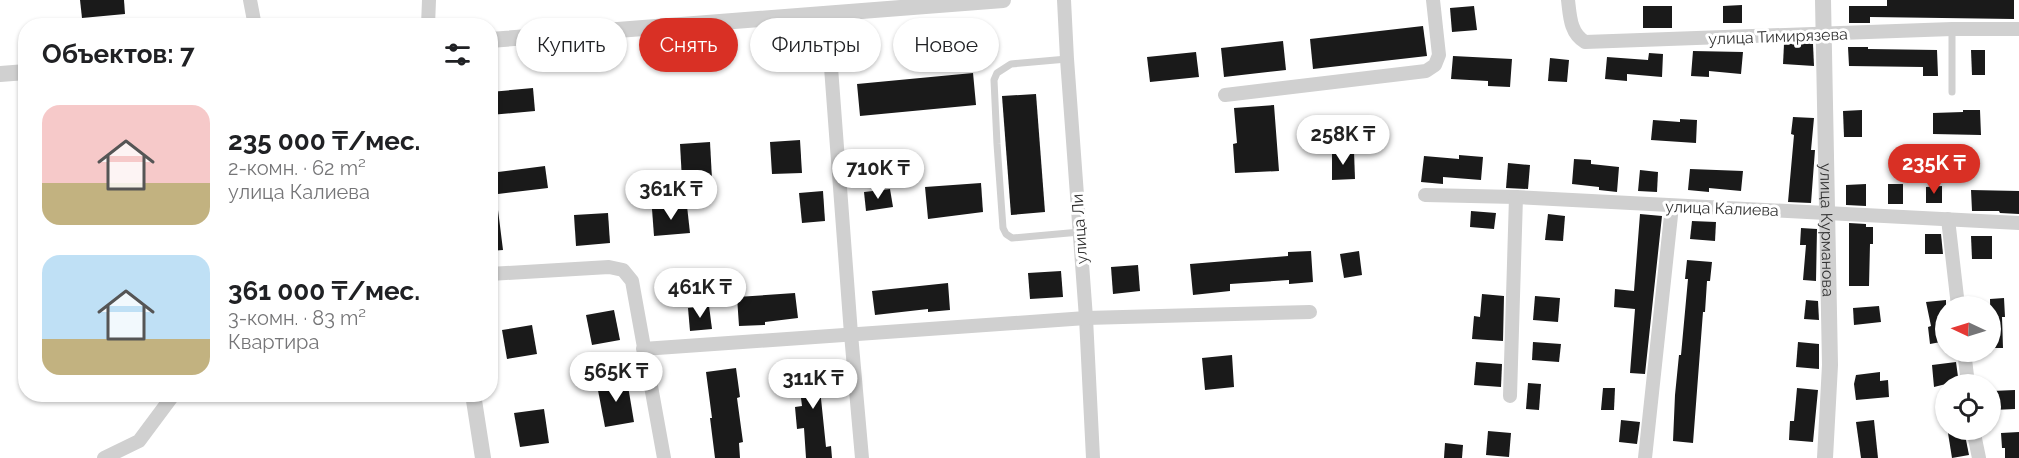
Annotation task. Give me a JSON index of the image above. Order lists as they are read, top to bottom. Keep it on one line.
{"streets":{"street":["улица Тимирязева","улица Калиева","улица Ли","улица Курманова"]},"crossings":[["улица Тимирязева","улица Курманова"],["улица Калиева","улица Курманова"]],"north":"left","page":{"chip":["Купить","Снять","Фильтры","Новое"],"heading":"Объектов: 7","list":[{"name":"235 000 ₸/мес.","note":"2-комн. · 62 m² · улица Калиева"},{"name":"361 000 ₸/мес.","note":"3-комн. · 83 m² · Квартира"}],"price":["258K ₸","235K ₸","710K ₸","361K ₸","461K ₸","565K ₸","311K ₸"]}}
